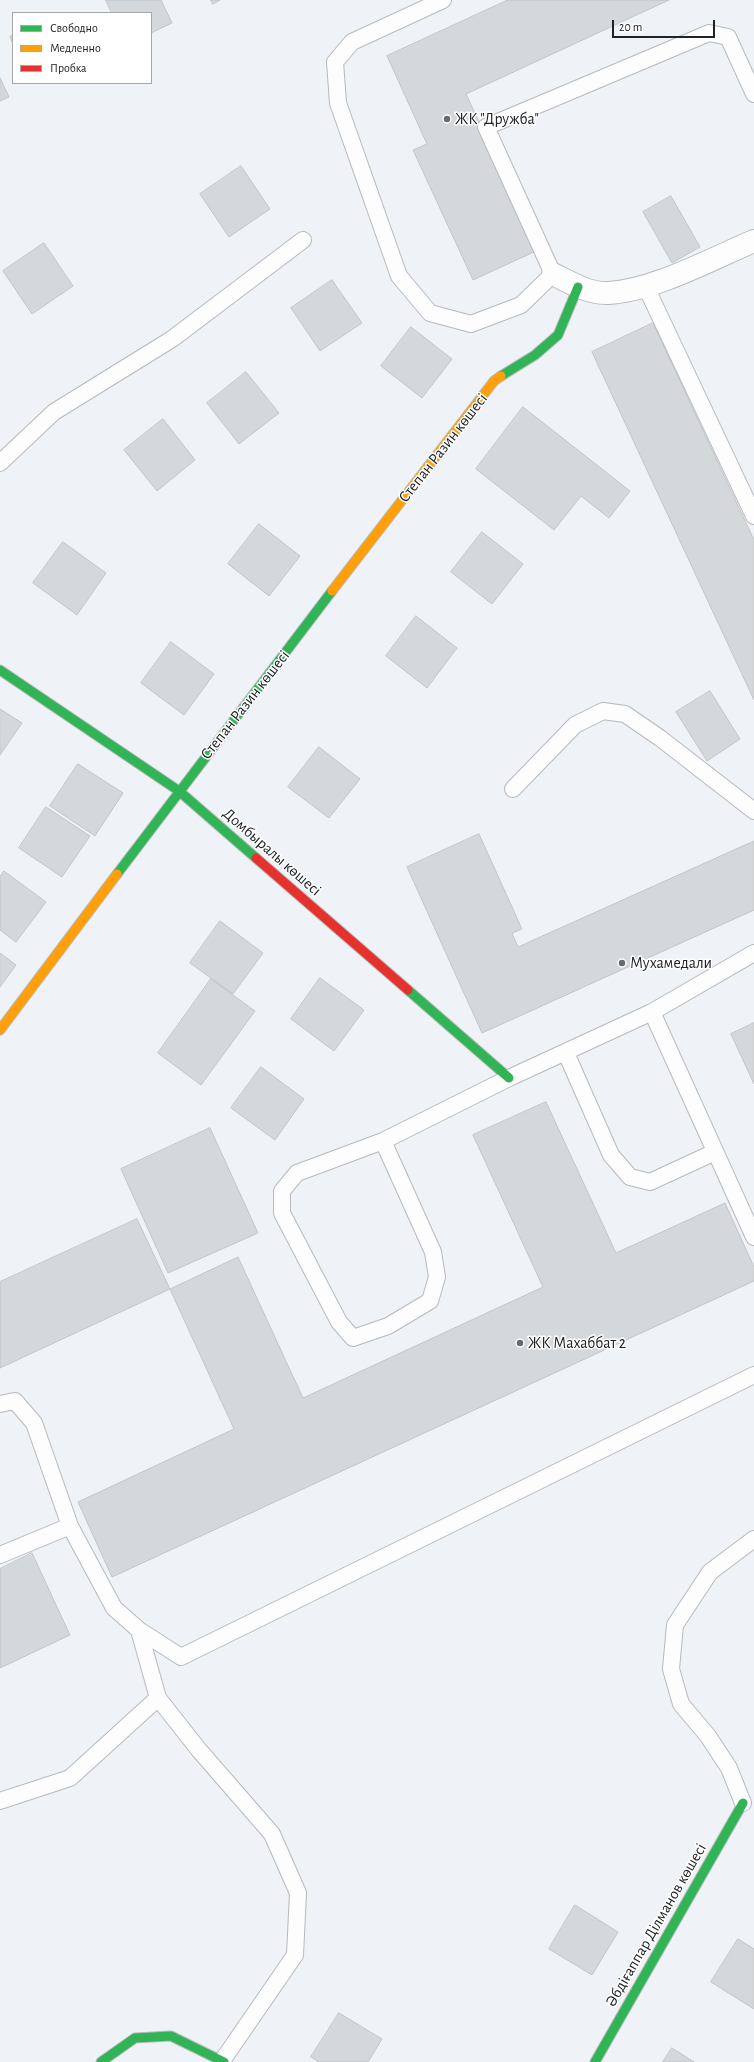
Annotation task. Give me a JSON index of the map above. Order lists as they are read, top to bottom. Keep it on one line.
{"streets":{"street":["Степан Разин көшесі","Домбыралы көшесі","Әбдіғаппар Ділманов көшесі"]},"crossings":[["Степан Разин көшесі","Домбыралы көшесі"]],"places":["ЖК \"Дружба\"","Мухамедали","ЖК Махаббат 2"],"legend":["Свободно","Медленно","Пробка"],"scale_bar":"20 m"}
